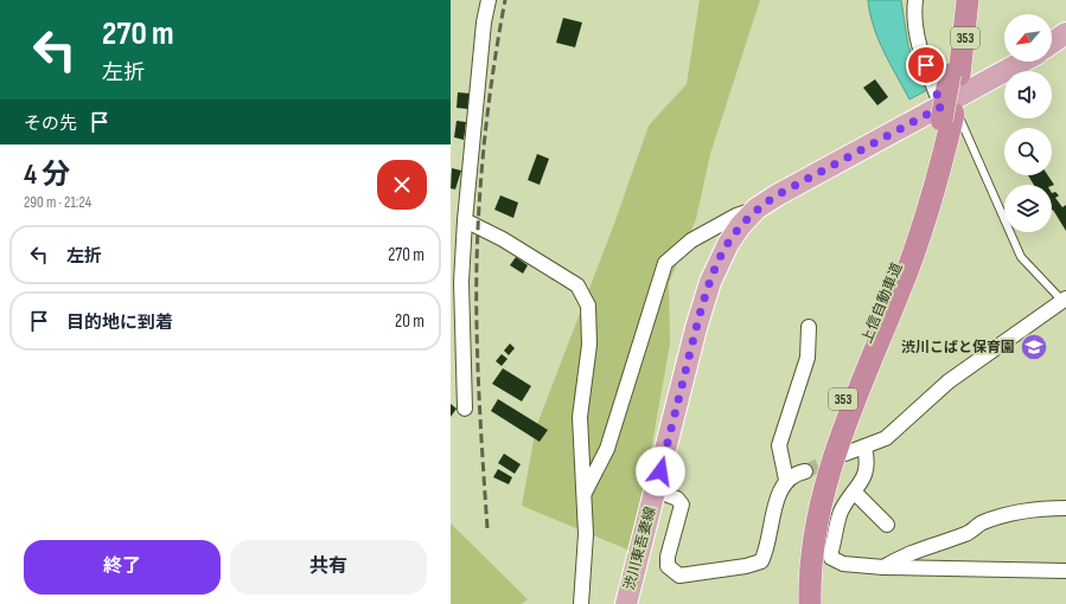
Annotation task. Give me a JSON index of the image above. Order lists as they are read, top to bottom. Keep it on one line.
{"streets":{"highway":["353","上信自動車道"],"main road":["渋川東吾妻線"]},"places":{"school or university":["渋川こばと保育園"]},"north":"bottom left","page":{"turn":["270 m","左折"],"then":"その先","heading":["4 分","290 m · 21:24"],"list":[{"name":"左折","value":"270 m"},{"name":"目的地に到着","value":"20 m"}],"buttons":["終了","共有"]}}
